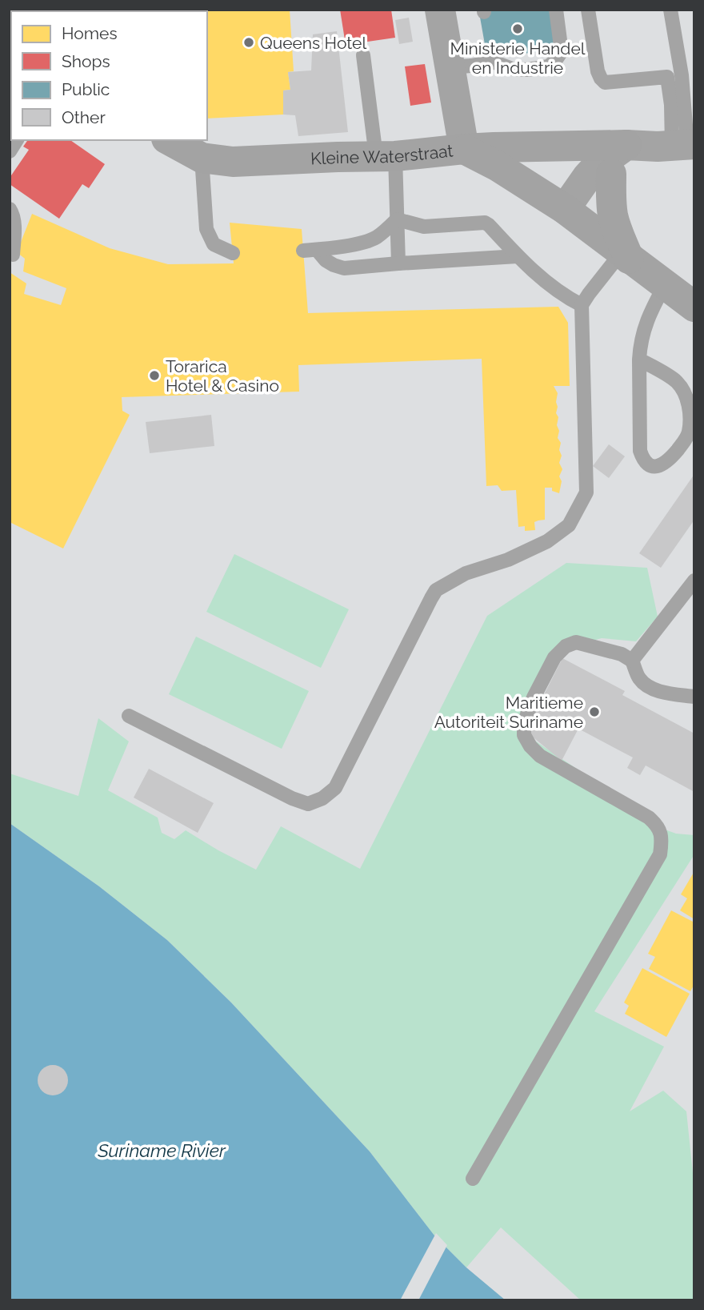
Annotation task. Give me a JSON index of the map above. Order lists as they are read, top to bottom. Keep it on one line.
{"streets":{"main road":["Kleine Waterstraat"]},"water":["Suriname Rivier"],"places":["Ministerie Handel en Industrie","Queens Hotel","Torarica Hotel & Casino","Maritieme Autoriteit Suriname"],"legend":["Homes","Shops","Public","Other"]}
